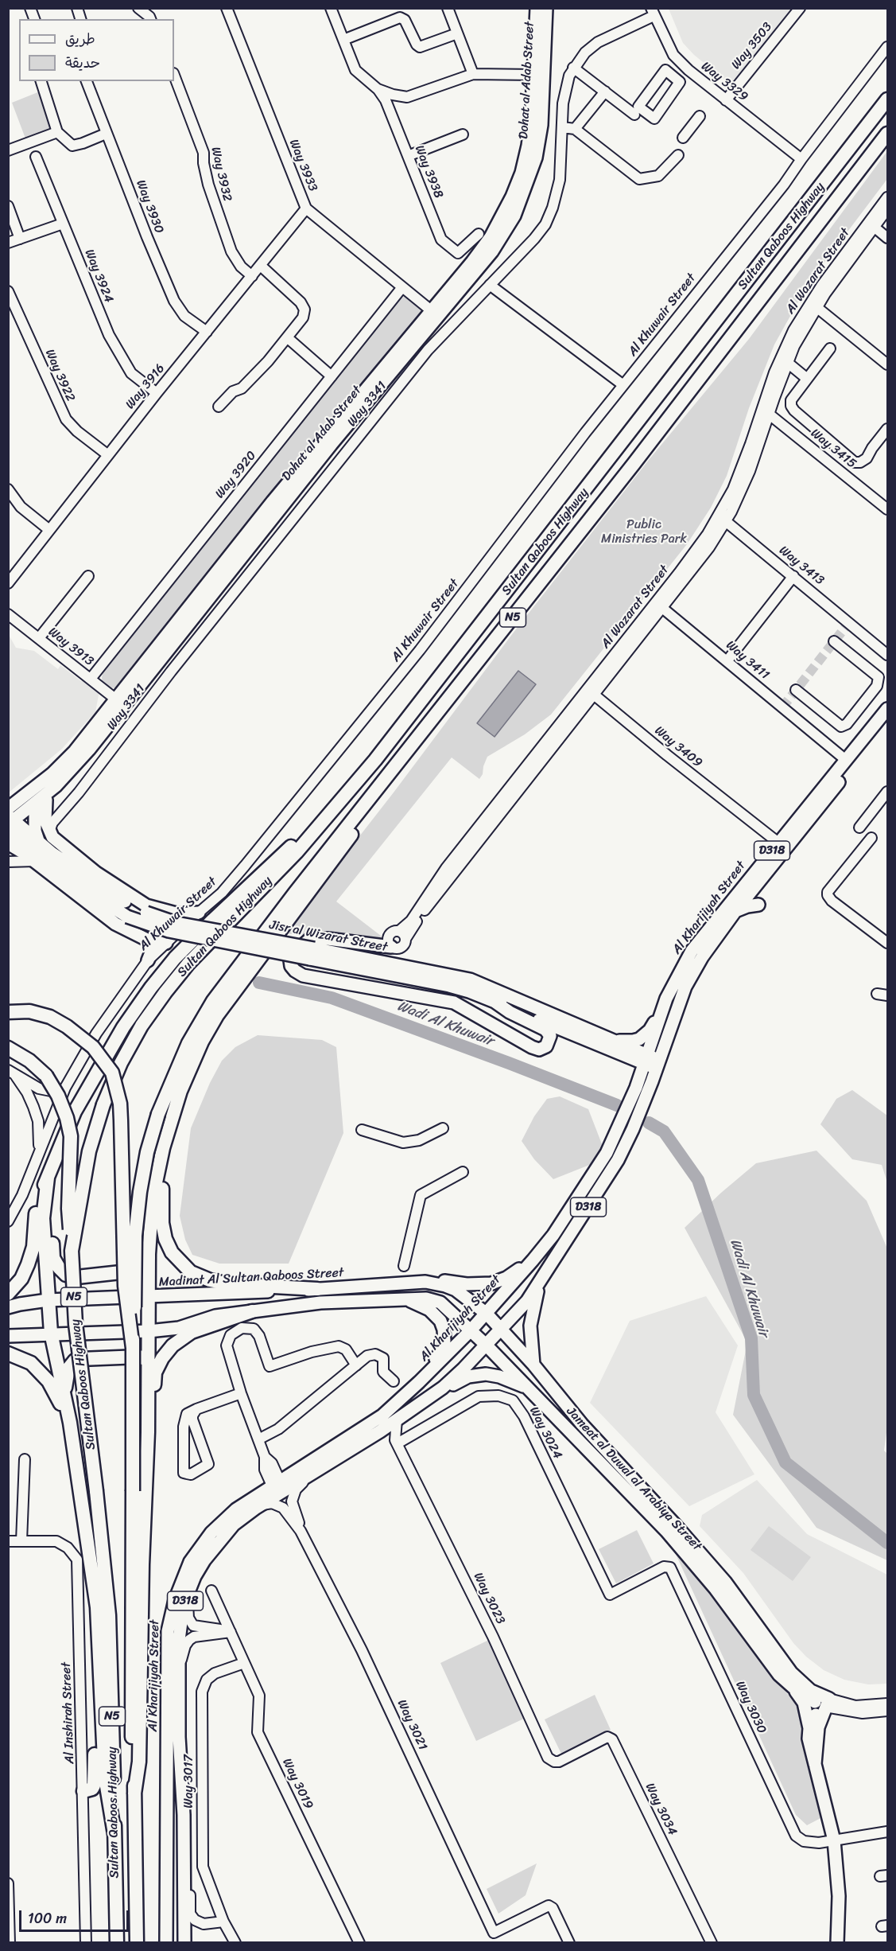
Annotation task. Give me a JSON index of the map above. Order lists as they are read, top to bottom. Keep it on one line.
{"streets":{"highway":["Sultan Qaboos Highway","N5"],"main road":["Dohat al Adab Street","D318","Al Kharijiyah Street","Jisr al Wizarat Street","Madinat Al Sultan Qaboos Street","Jameat al Duwal al Arabiya Street"],"street":["Way 3503","Way 3329","Way 3933","Way 3938","Way 3932","Way 3930","Al Wazarat Street","Way 3924","Al Khuwair Street","Way 3922","Way 3916","Way 3341","Way 3415","Way 3920","Way 3413","Way 3913","Way 3411","Way 3409","Way 3024","Way 3023","Way 3030","Al Inshirah Street","Way 3021","Way 3017","Way 3019","Way 3034"]},"crossings":[["Way 3503","Way 3329"],["Dohat al Adab Street","Way 3933"],["Dohat al Adab Street","Way 3913"],["Dohat al Adab Street","Jisr al Wizarat Street"],["Way 3329","Al Khuwair Street"],["Way 3329","Way 3341"],["Way 3933","Way 3916"],["Way 3933","Way 3920"],["Way 3932","Way 3916"],["Way 3930","Way 3916"],["Al Wazarat Street","Way 3415"],["Al Wazarat Street","Way 3413"],["Al Wazarat Street","Way 3411"],["Al Wazarat Street","Way 3409"],["Way 3924","Way 3916"],["Way 3922","Way 3916"],["Way 3920","Way 3913"],["Way 3411","Al Kharijiyah Street"],["Way 3409","Al Kharijiyah Street"],["Al Kharijiyah Street","Jisr al Wizarat Street"],["Al Kharijiyah Street","Madinat Al Sultan Qaboos Street"],["Al Kharijiyah Street","Jameat al Duwal al Arabiya Street"],["Al Kharijiyah Street","Way 3021"],["Madinat Al Sultan Qaboos Street","Jameat al Duwal al Arabiya Street"],["Way 3024","Way 3023"],["Way 3024","Way 3030"],["Way 3023","Way 3034"],["Way 3017","Way 3019"]],"water":["Wadi Al Khuwair"],"parks":["Public Ministries Park"],"legend":["طريق","حديقة"],"scale_bar":"100 m"}
